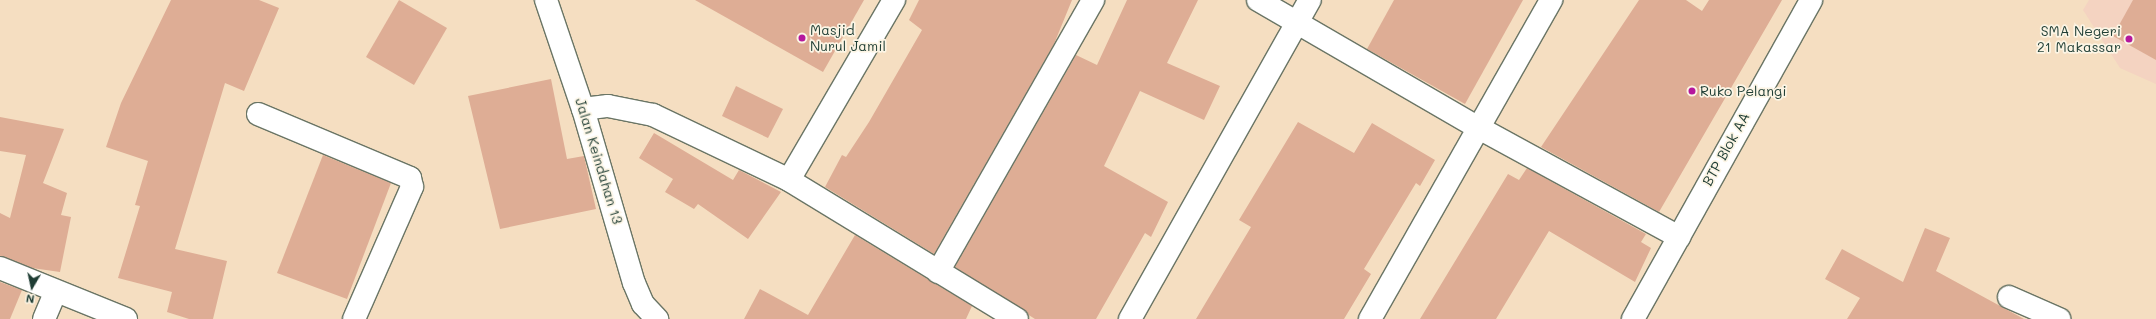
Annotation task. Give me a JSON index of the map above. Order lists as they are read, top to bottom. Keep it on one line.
{"streets":{"street":["BTP Blok AA","Jalan Keindahan 13"]},"places":["Masjid Nurul Jamil","SMA Negeri 21 Makassar","Ruko Pelangi"],"north":"bottom"}
